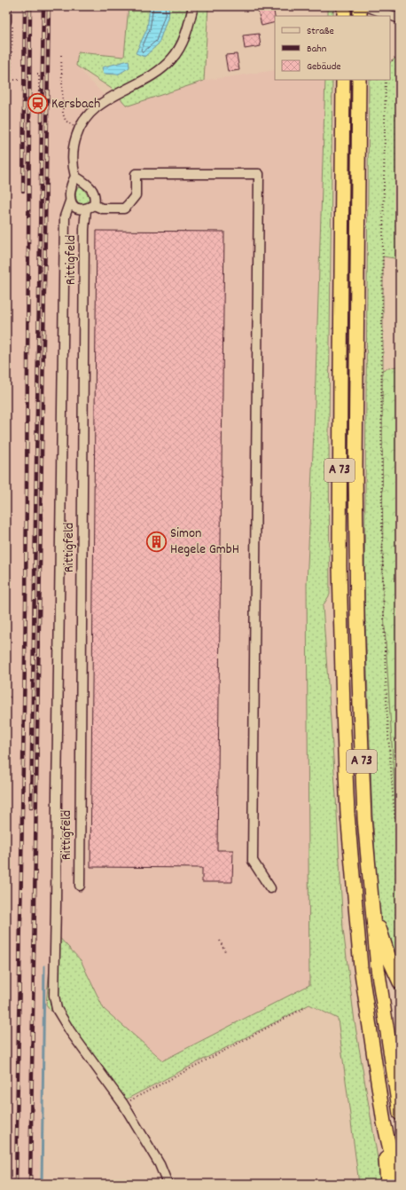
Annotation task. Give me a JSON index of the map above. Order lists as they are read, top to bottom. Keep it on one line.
{"streets":{"highway":["A 73"],"street":["Rittigfeld"]},"places":{"station":["Kersbach"],"building":["Simon Hegele GmbH"]},"legend":["Straße","Bahn","Gebäude"]}
